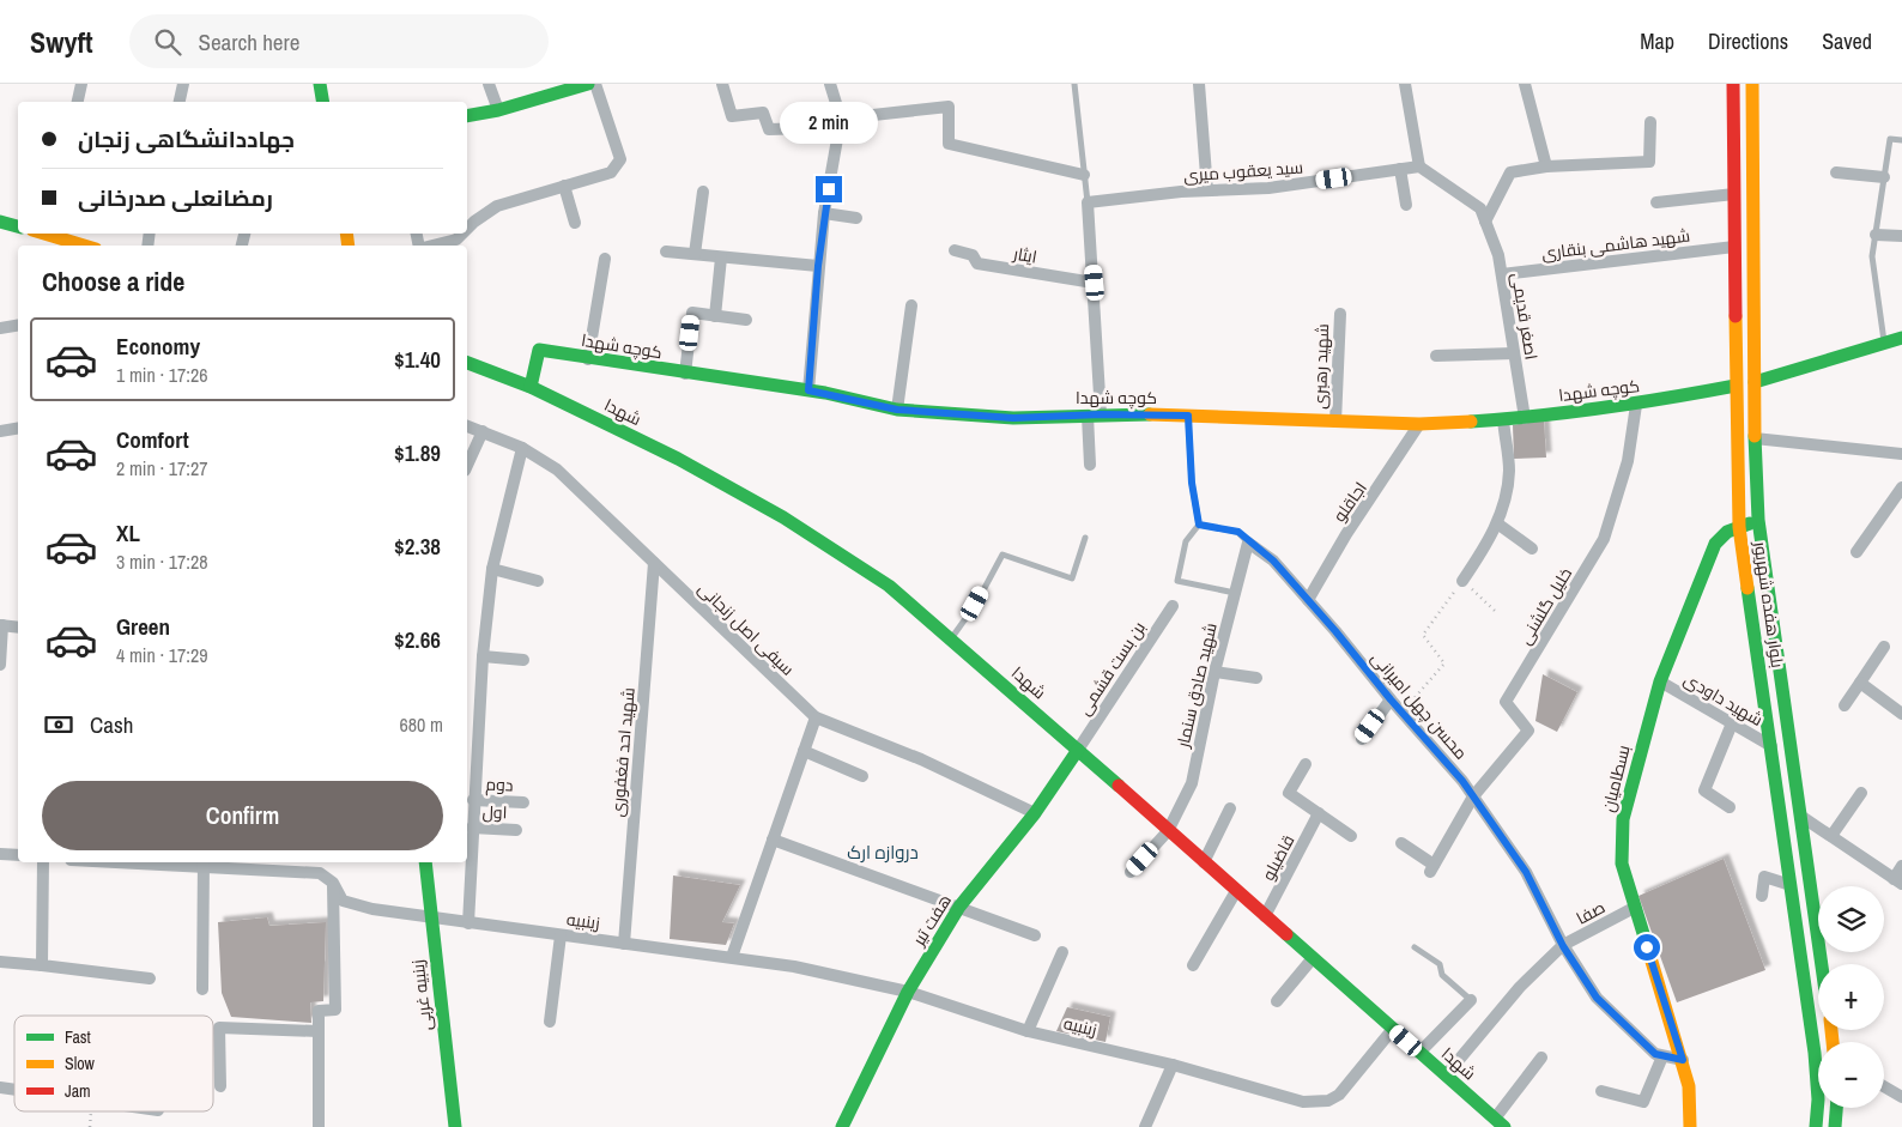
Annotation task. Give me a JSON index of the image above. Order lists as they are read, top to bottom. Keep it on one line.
{"streets":{"main road":["کوچه شهدا","شهدا","بلوار هفده شهریور","بسطامیان","هفت تیر","زینبیه غربی"],"street":["سید یعقوب میری","شهید هاشمی بنقاری","ایثار","اصغر قدیمی","شهید رهبری","اجاقلو","خلیل گلشنی","سیفی اصل زنجانی","بن بست قشمی","شهید صادق سنمار","شهید داودی","محسن چهل امیرانی","شهید احد فغفوری","دوم","اول","قاضیلو","صفا","زینبیه"]},"crossings":[["شهید هاشمی بنقاری","اصغر قدیمی"],["شهید هاشمی بنقاری","بلوار هفده شهریور"],["اصغر قدیمی","کوچه شهدا"],["کوچه شهدا","شهید رهبری"],["کوچه شهدا","شهدا"],["کوچه شهدا","اجاقلو"],["کوچه شهدا","بلوار هفده شهریور"],["کوچه شهدا","خلیل گلشنی"],["شهدا","بن بست قشمی"],["شهدا","شهید صادق سنمار"],["شهدا","قاضیلو"],["شهدا","صفا"],["شهدا","هفت تیر"],["شهدا","زینبیه"],["اجاقلو","محسن چهل امیرانی"],["بلوار هفده شهریور","شهید داودی"],["بلوار هفده شهریور","بسطامیان"],["خلیل گلشنی","محسن چهل امیرانی"],["سیفی اصل زنجانی","شهید احد فغفوری"],["سیفی اصل زنجانی","هفت تیر"],["بن بست قشمی","هفت تیر"],["شهید صادق سنمار","محسن چهل امیرانی"],["شهید داودی","بسطامیان"],["محسن چهل امیرانی","بسطامیان"],["محسن چهل امیرانی","صفا"],["شهید احد فغفوری","زینبیه"],["بسطامیان","صفا"],["هفت تیر","زینبیه"],["زینبیه","زینبیه غربی"]],"districts":["دروازه ارک"],"legend":["Fast","Slow","Jam"],"page":{"header":"Swyft","search":"Search here","nav":["Map","Directions","Saved"],"bubble":"2 min","banner":["جهاددانشگاهی زنجان","رمضانعلی صدرخانی"],"heading":"Choose a ride","list":[{"name":"Economy","note":"1 min · 17:26","value":"$1.40"},{"name":"Comfort","note":"2 min · 17:27","value":"$1.89"},{"name":"XL","note":"3 min · 17:28","value":"$2.38"},{"name":"Green","note":"4 min · 17:29","value":"$2.66"}],"pay":["Cash","680 m"],"buttons":"Confirm","map_buttons":["+","−"]}}
